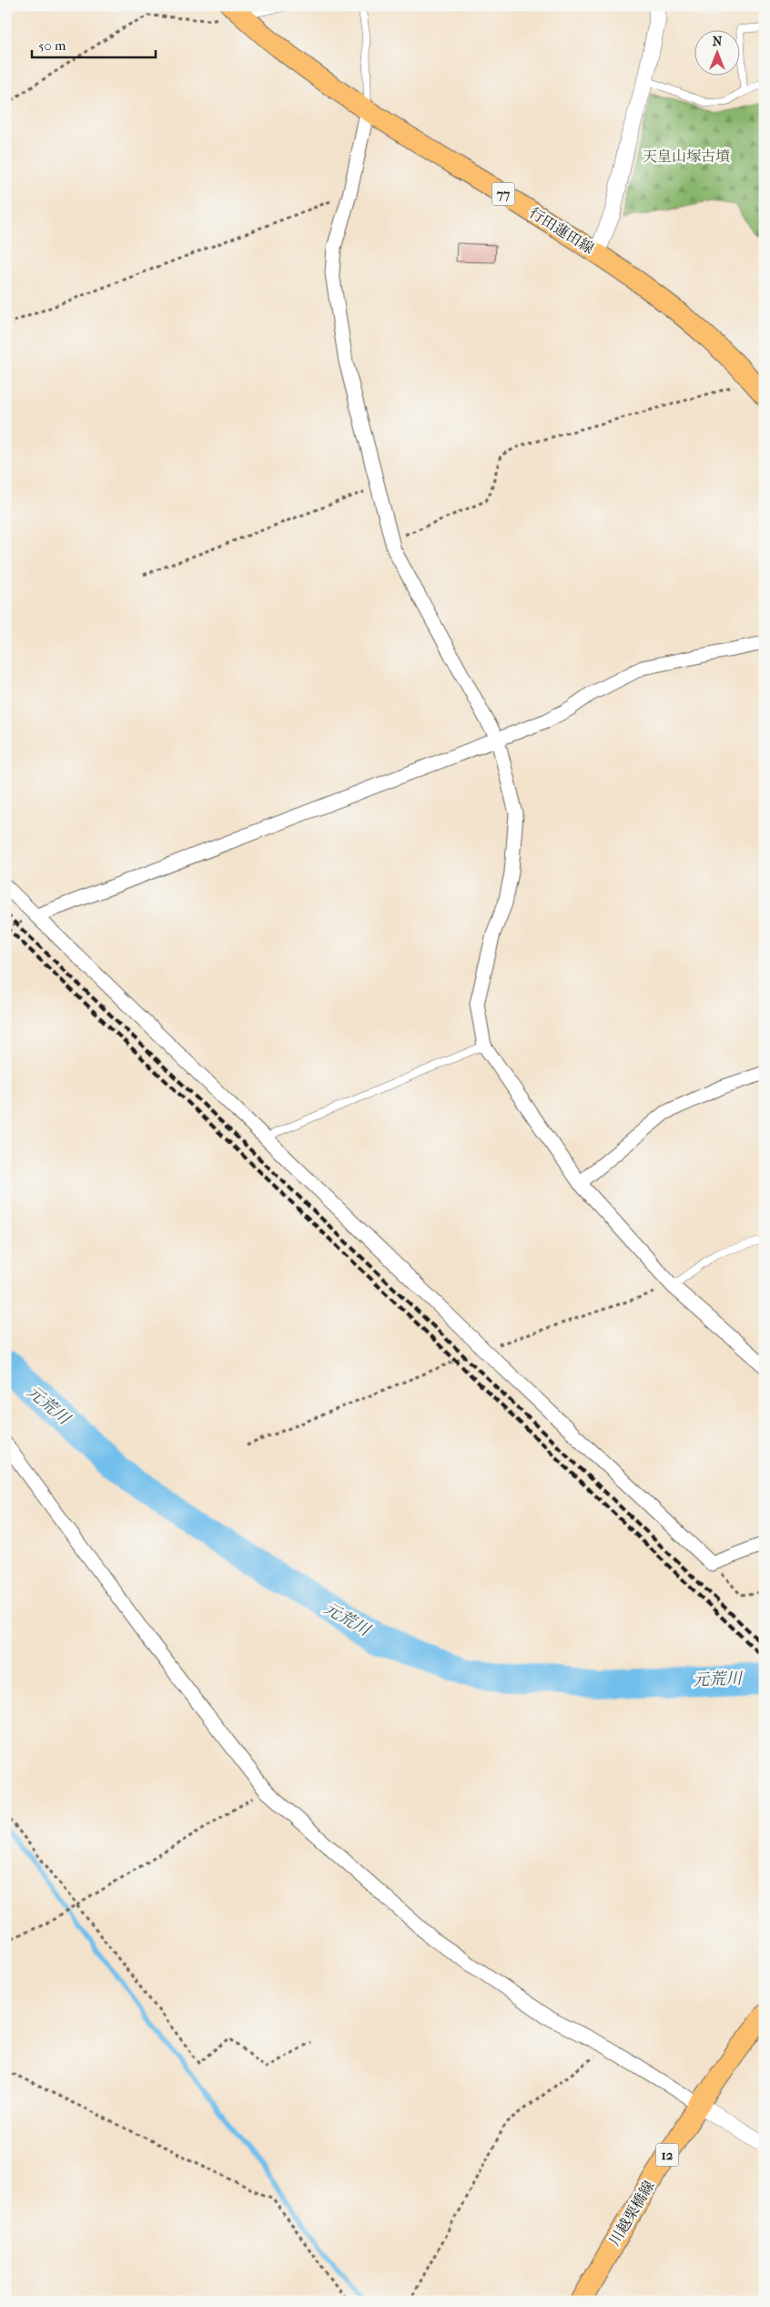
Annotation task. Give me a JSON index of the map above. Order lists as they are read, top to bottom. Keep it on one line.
{"streets":{"main road":["77","行田蓮田線","12","川越栗橋線"]},"water":["元荒川"],"parks":["天皇山塚古墳"],"scale_bar":"50 m","north":"top"}
